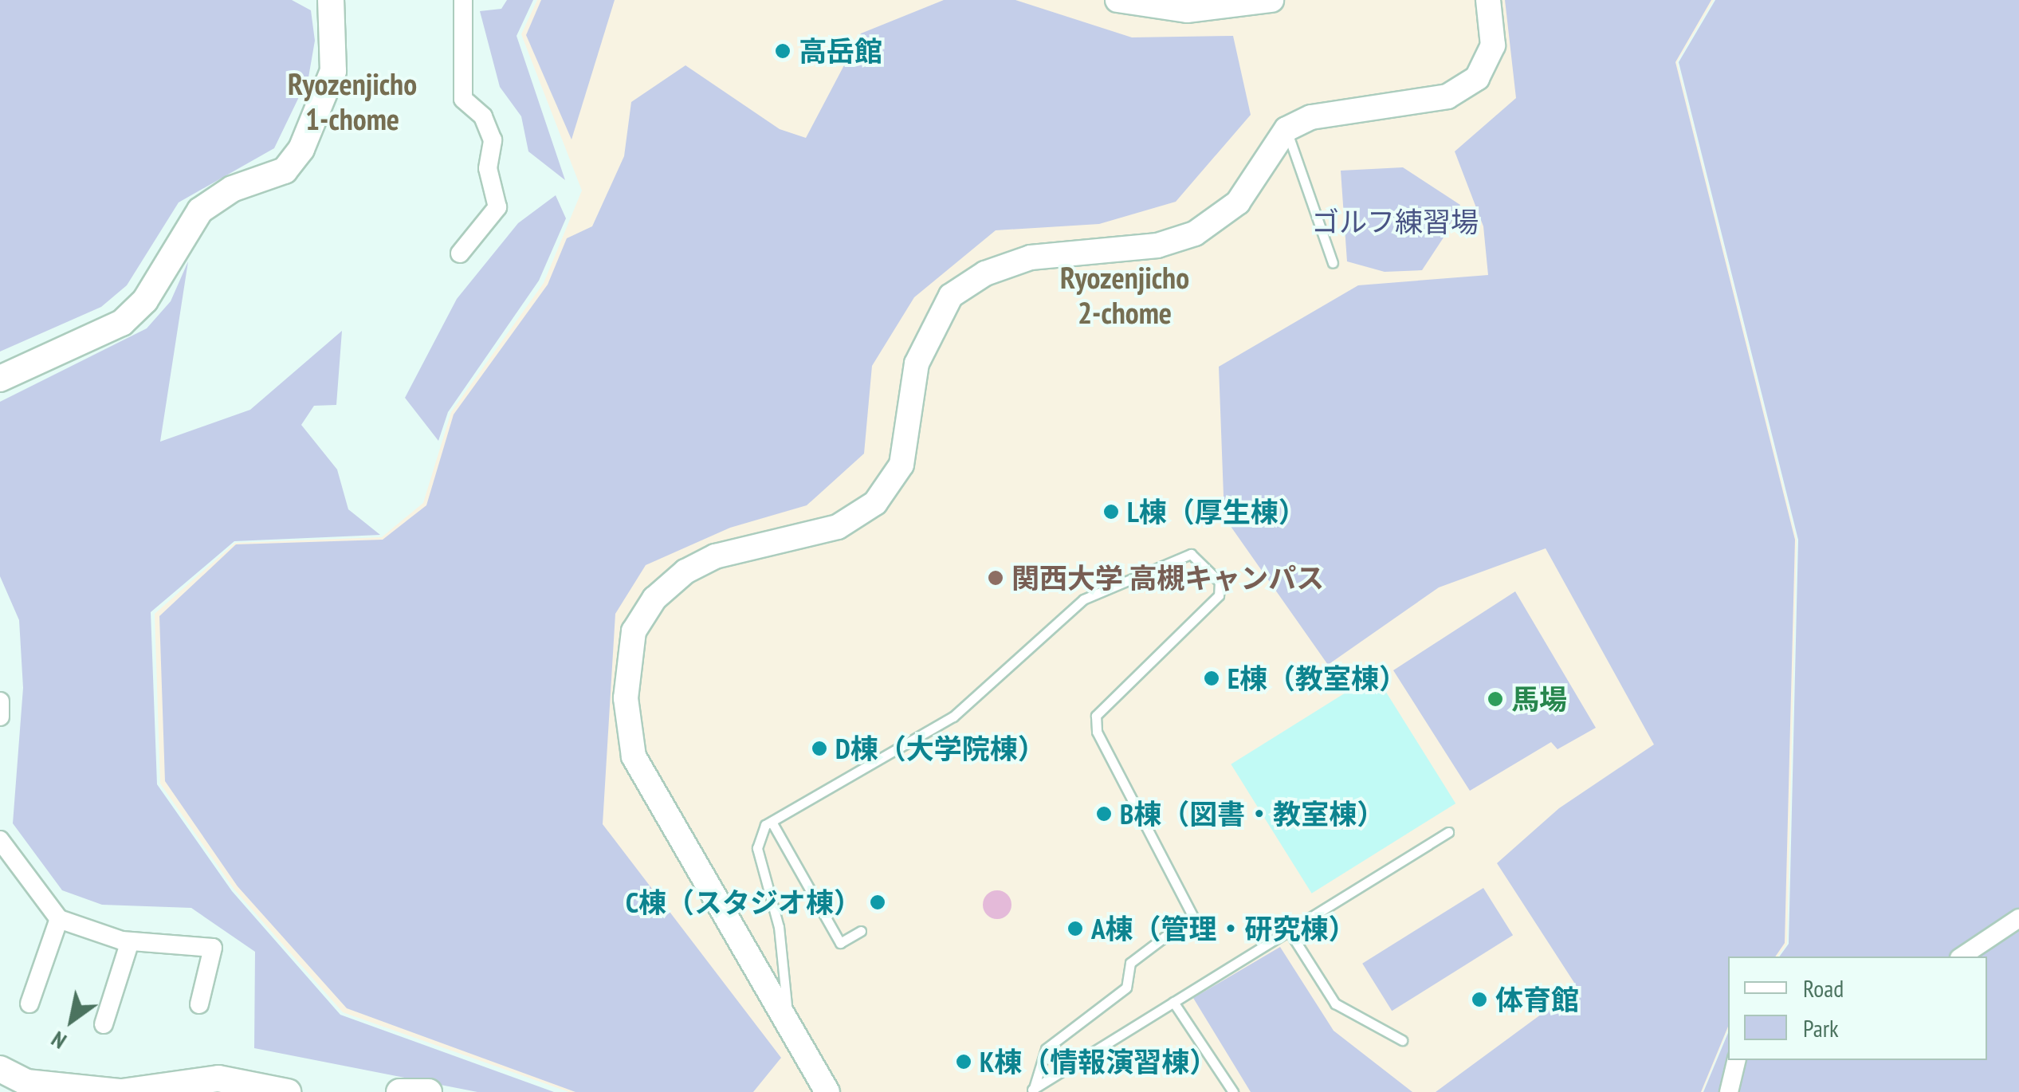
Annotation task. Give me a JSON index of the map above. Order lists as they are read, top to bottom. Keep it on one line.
{"districts":["Ryozenjicho 1-chome","Ryozenjicho 2-chome"],"parks":["ゴルフ練習場"],"places":["高岳館","L棟（厚生棟）","関西大学 高槻キャンパス","E棟（教室棟）","馬場","D棟（大学院棟）","B棟（図書・教室棟）","C棟（スタジオ棟）","A棟（管理・研究棟）","体育館","K棟（情報演習棟）"],"legend":["Road","Park"],"north":"bottom left"}
